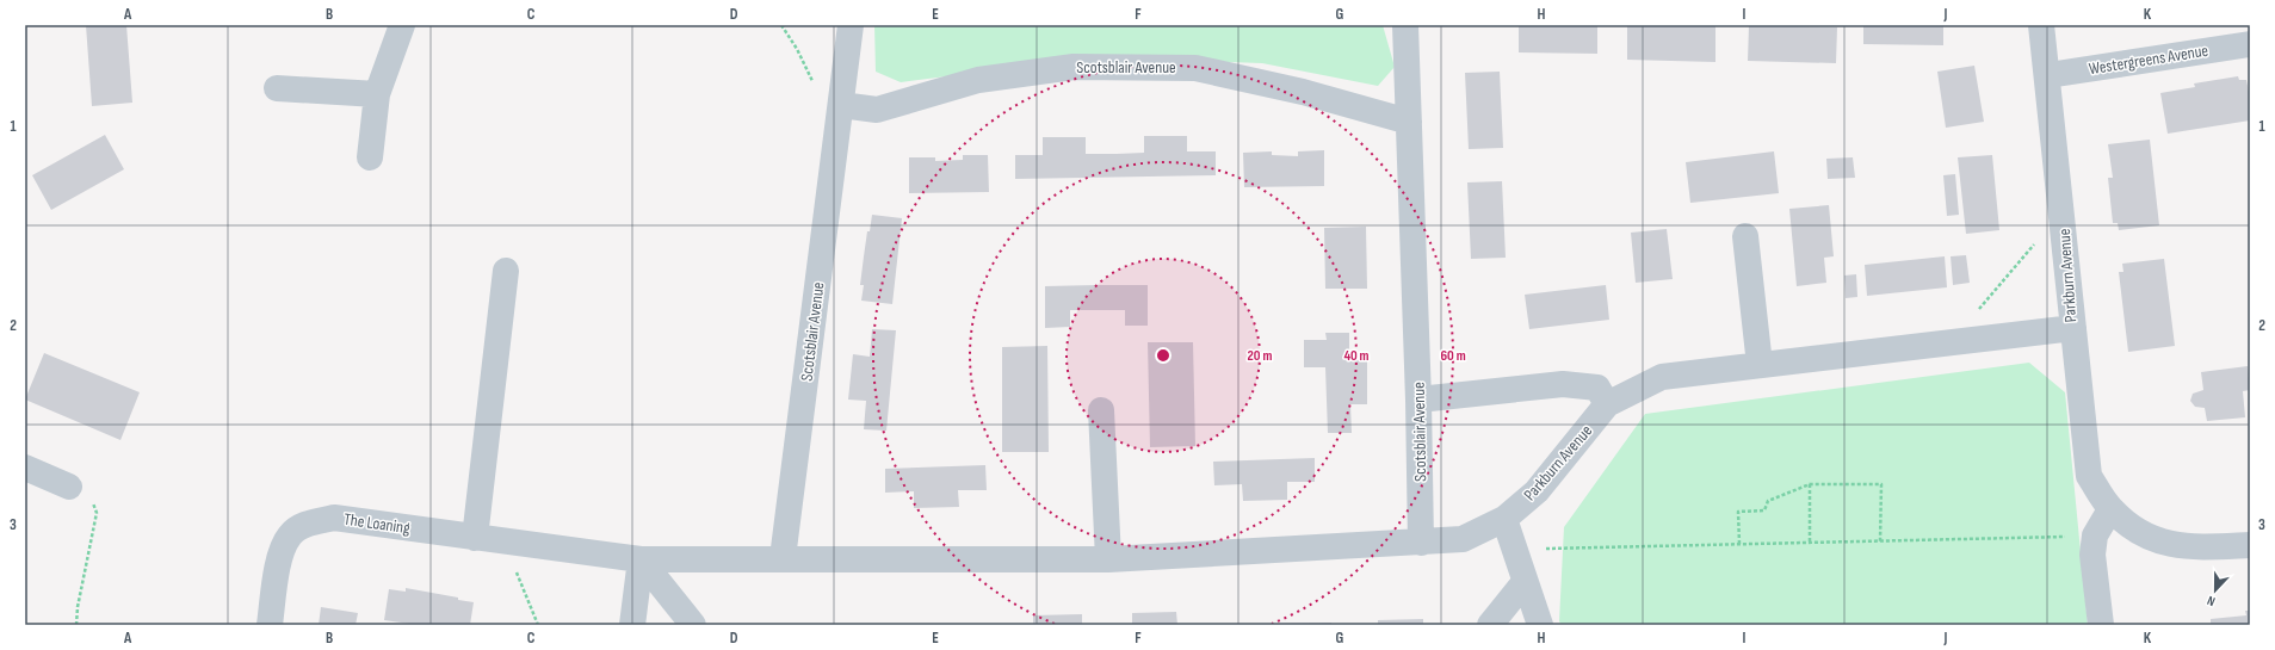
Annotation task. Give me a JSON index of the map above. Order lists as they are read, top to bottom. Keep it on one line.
{"streets":{"street":["Westergreens Avenue","Scotsblair Avenue","Parkburn Avenue","The Loaning"]},"crossings":[["Westergreens Avenue","Parkburn Avenue"]],"north":"bottom","grid":{"columns":["A","B","C","D","E","F","G","H","I","J","K"],"rows":["1","2","3"]},"rings":["20 m","40 m","60 m"]}
